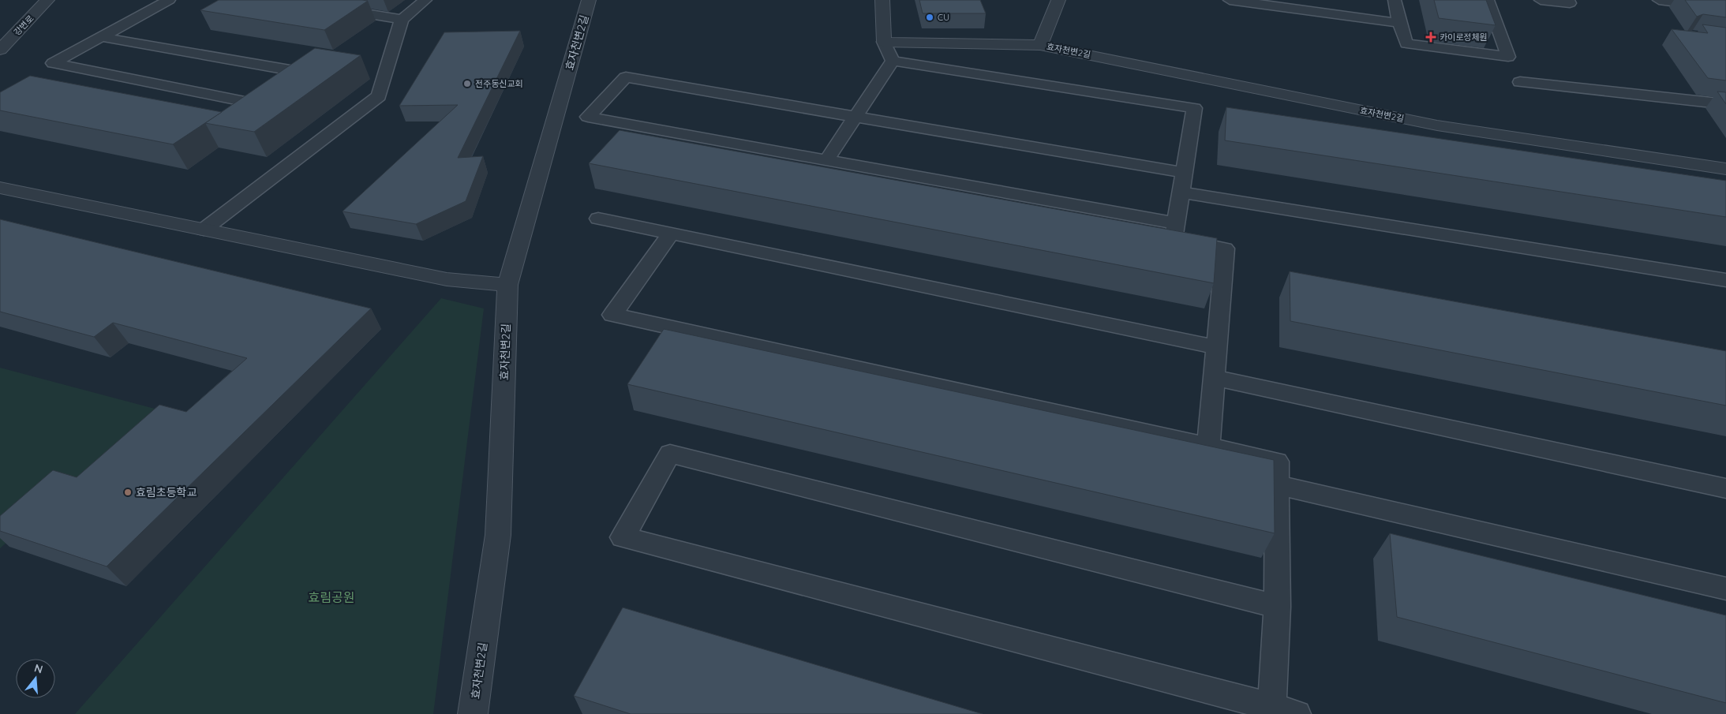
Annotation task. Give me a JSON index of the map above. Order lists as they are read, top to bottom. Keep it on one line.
{"streets":{"street":["강변로","효자천변2길"]},"parks":["효림공원"],"places":{"other":["CU","전주동신교회","효림초등학교"],"health":["카이로정체원"]},"north":"top"}
